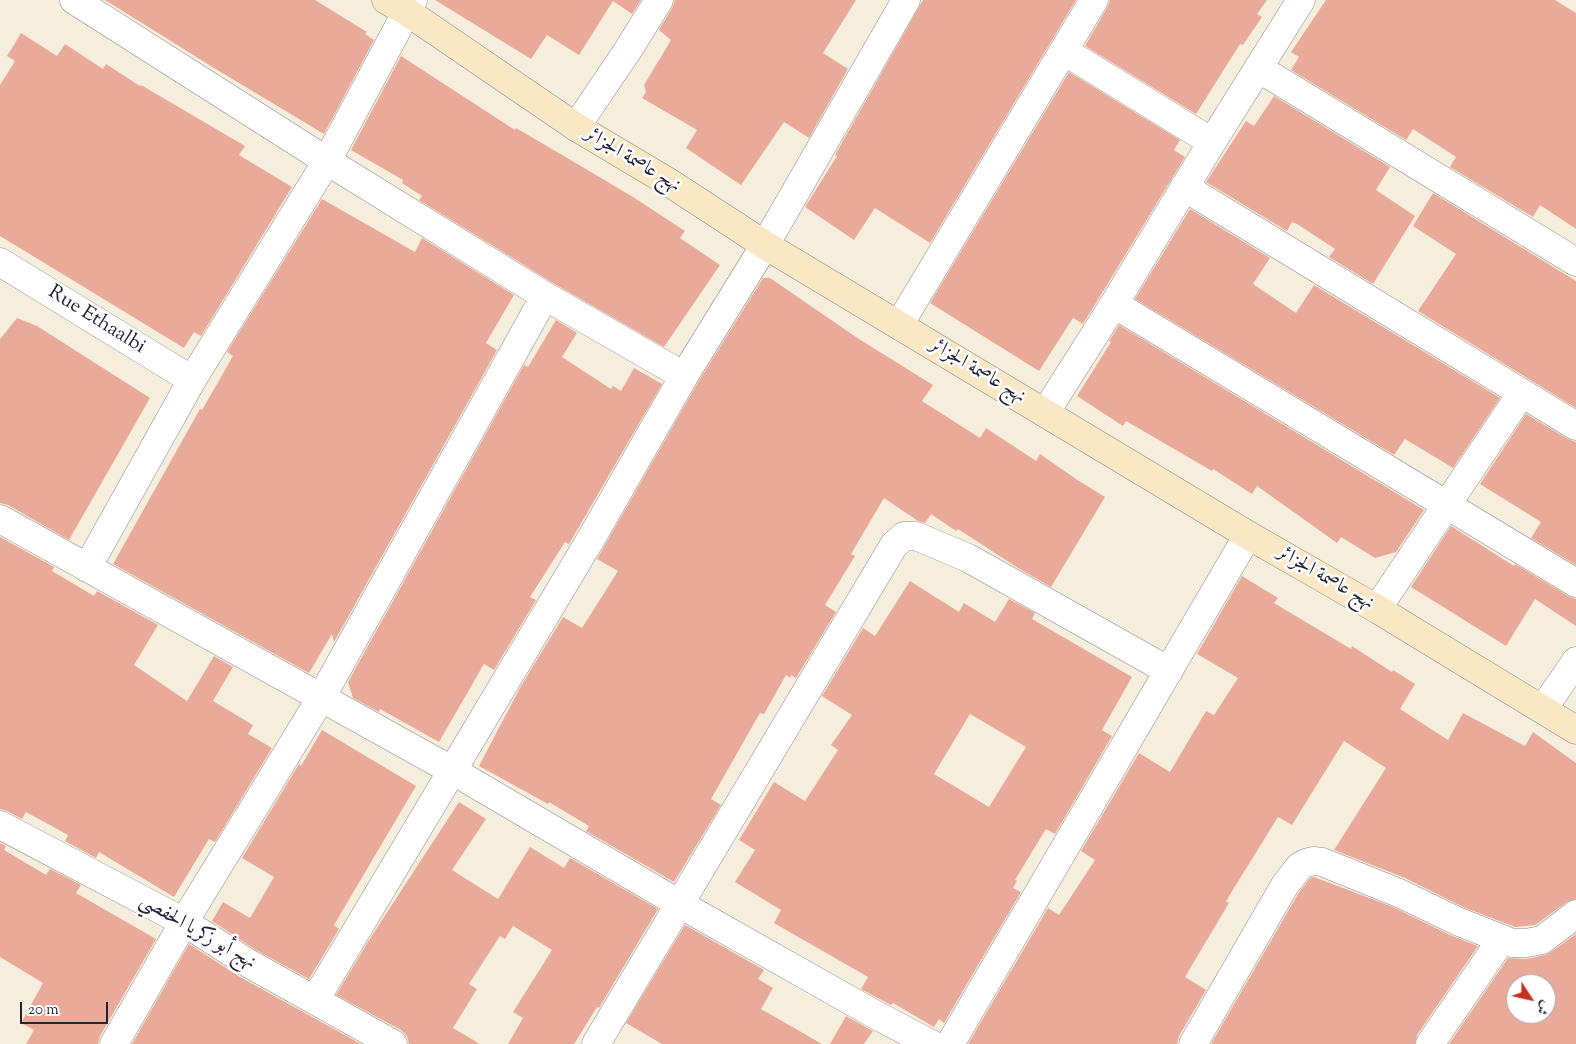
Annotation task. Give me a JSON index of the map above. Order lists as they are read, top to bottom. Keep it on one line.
{"streets":{"street":["نهج عاصمة الجزائر","Rue Ethaalbi","نهج أبو زكريا الحفصي"]},"scale_bar":"20 m","north":"bottom right"}
